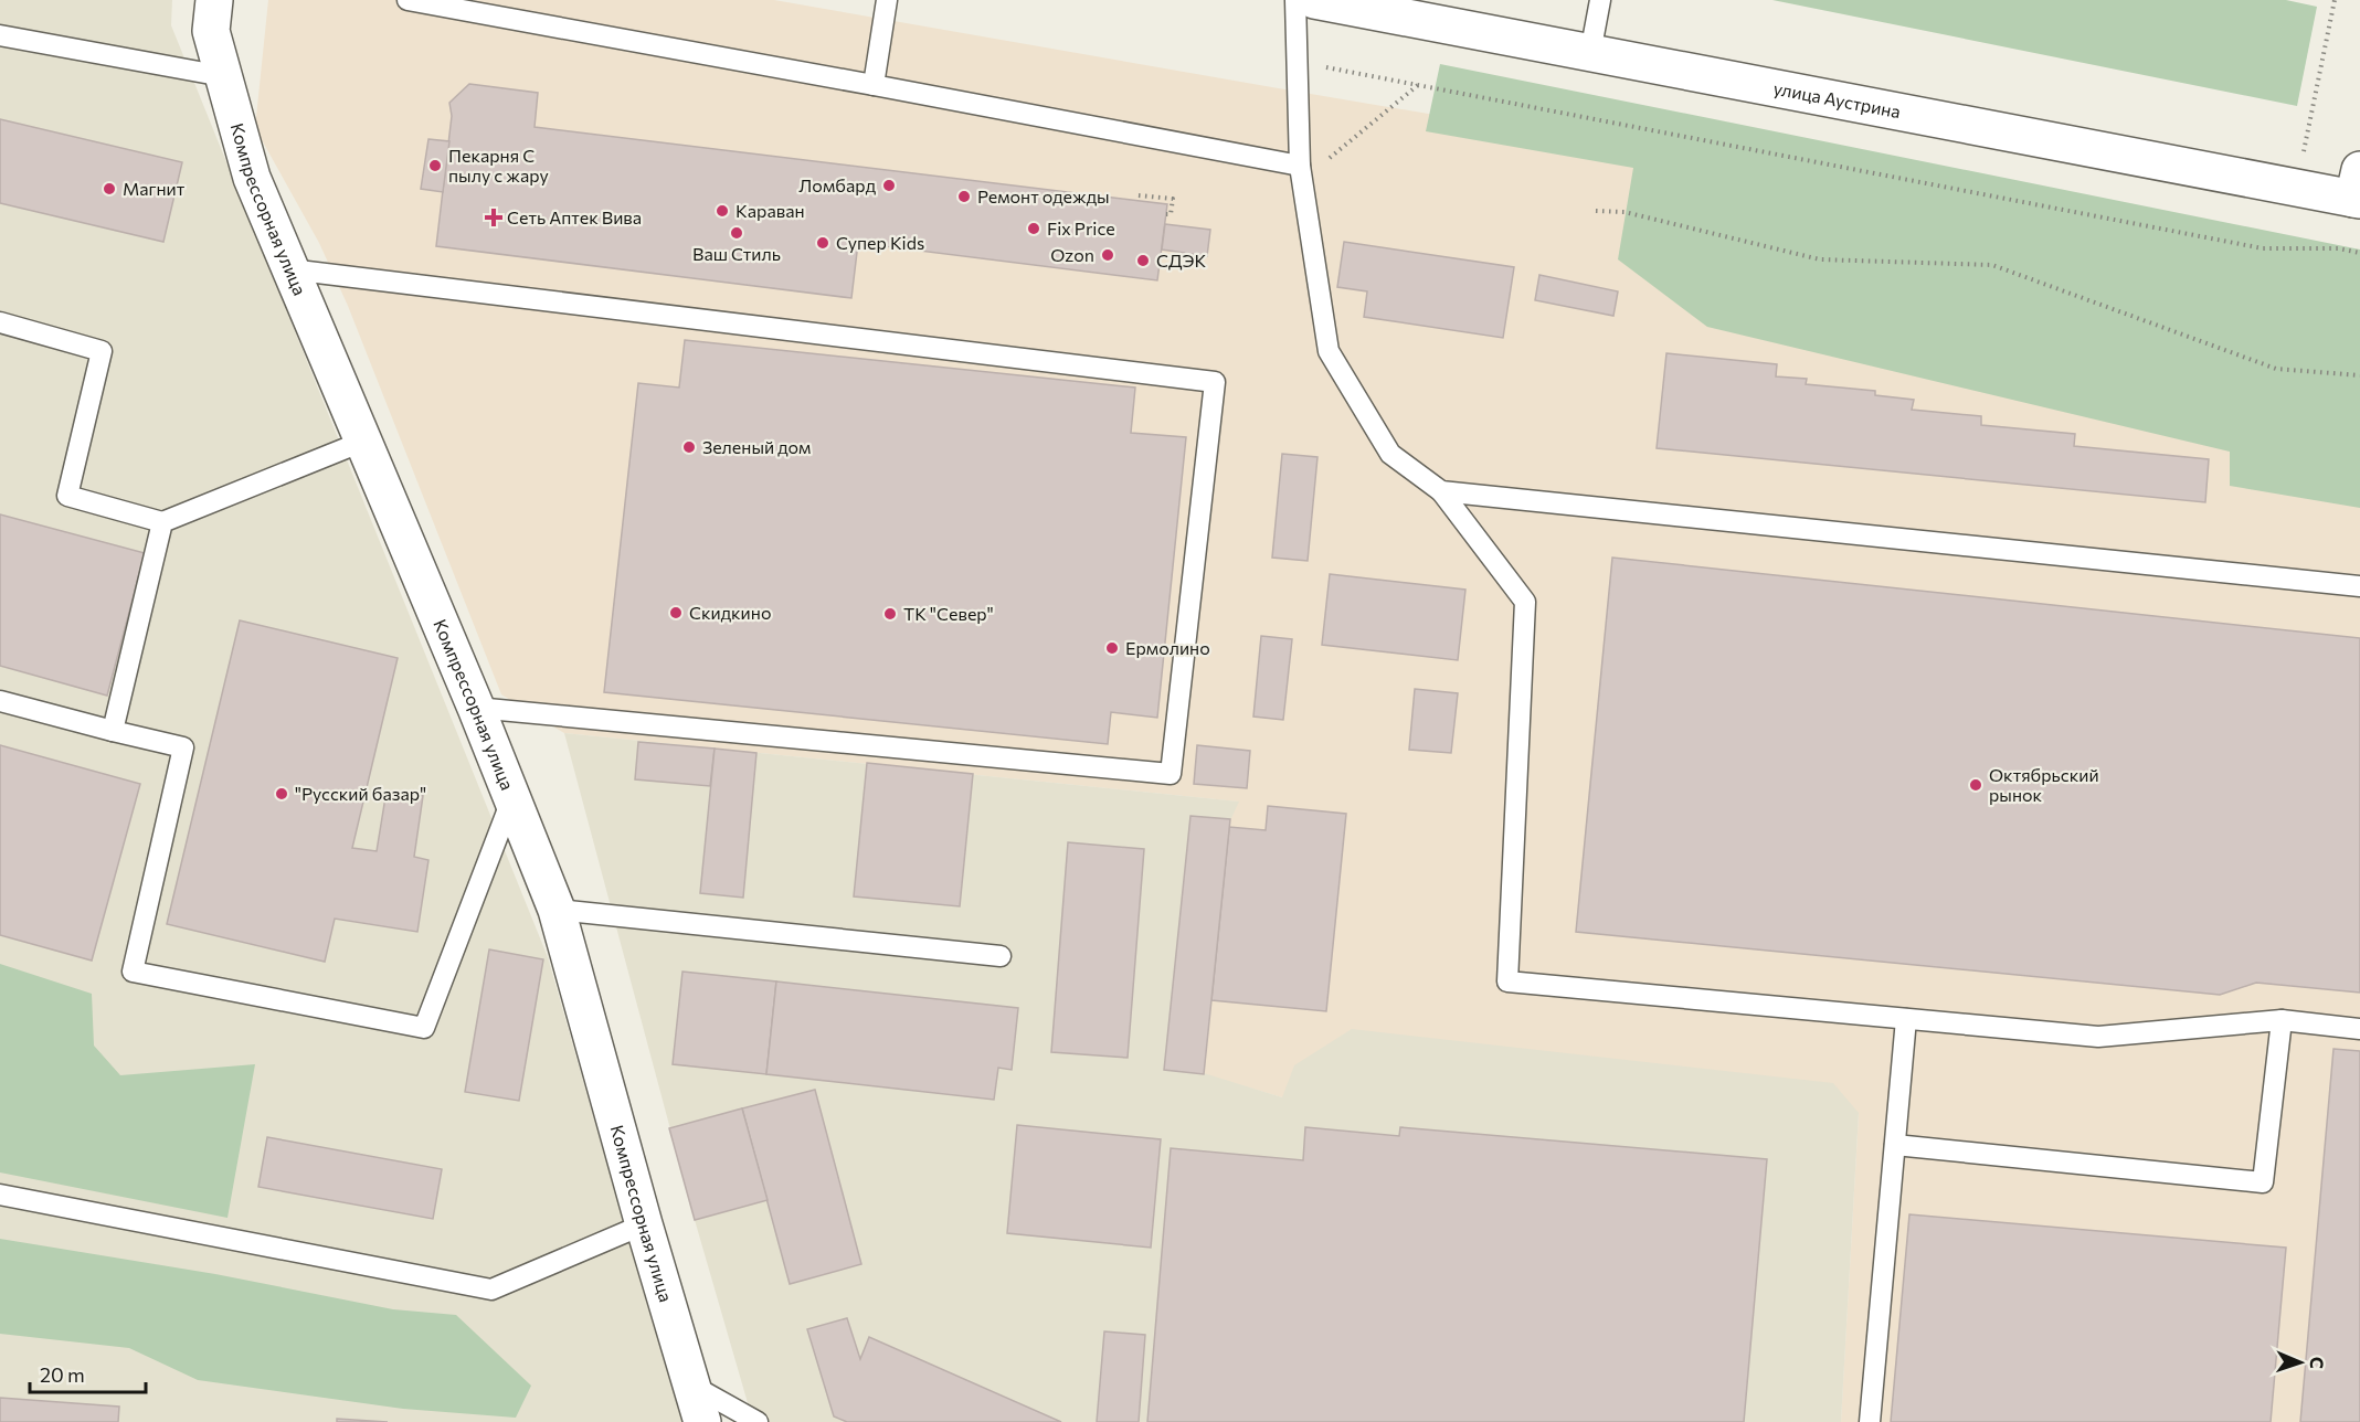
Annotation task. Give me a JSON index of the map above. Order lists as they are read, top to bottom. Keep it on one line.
{"streets":{"street":["улица Аустрина","Компрессорная улица"]},"places":{"other":["Пекарня С пылу с жару","Ломбард","Магнит","Ремонт одежды","Караван","Fix Price","Ваш Стиль","Супер Kids","Ozon","СДЭК","Зеленый дом","Скидкино","ТК \"Север\"","Ермолино","Октябрьский рынок","\"Русский базар\""],"health":["Сеть Аптек Вива"]},"scale_bar":"20 m","north":"right"}
